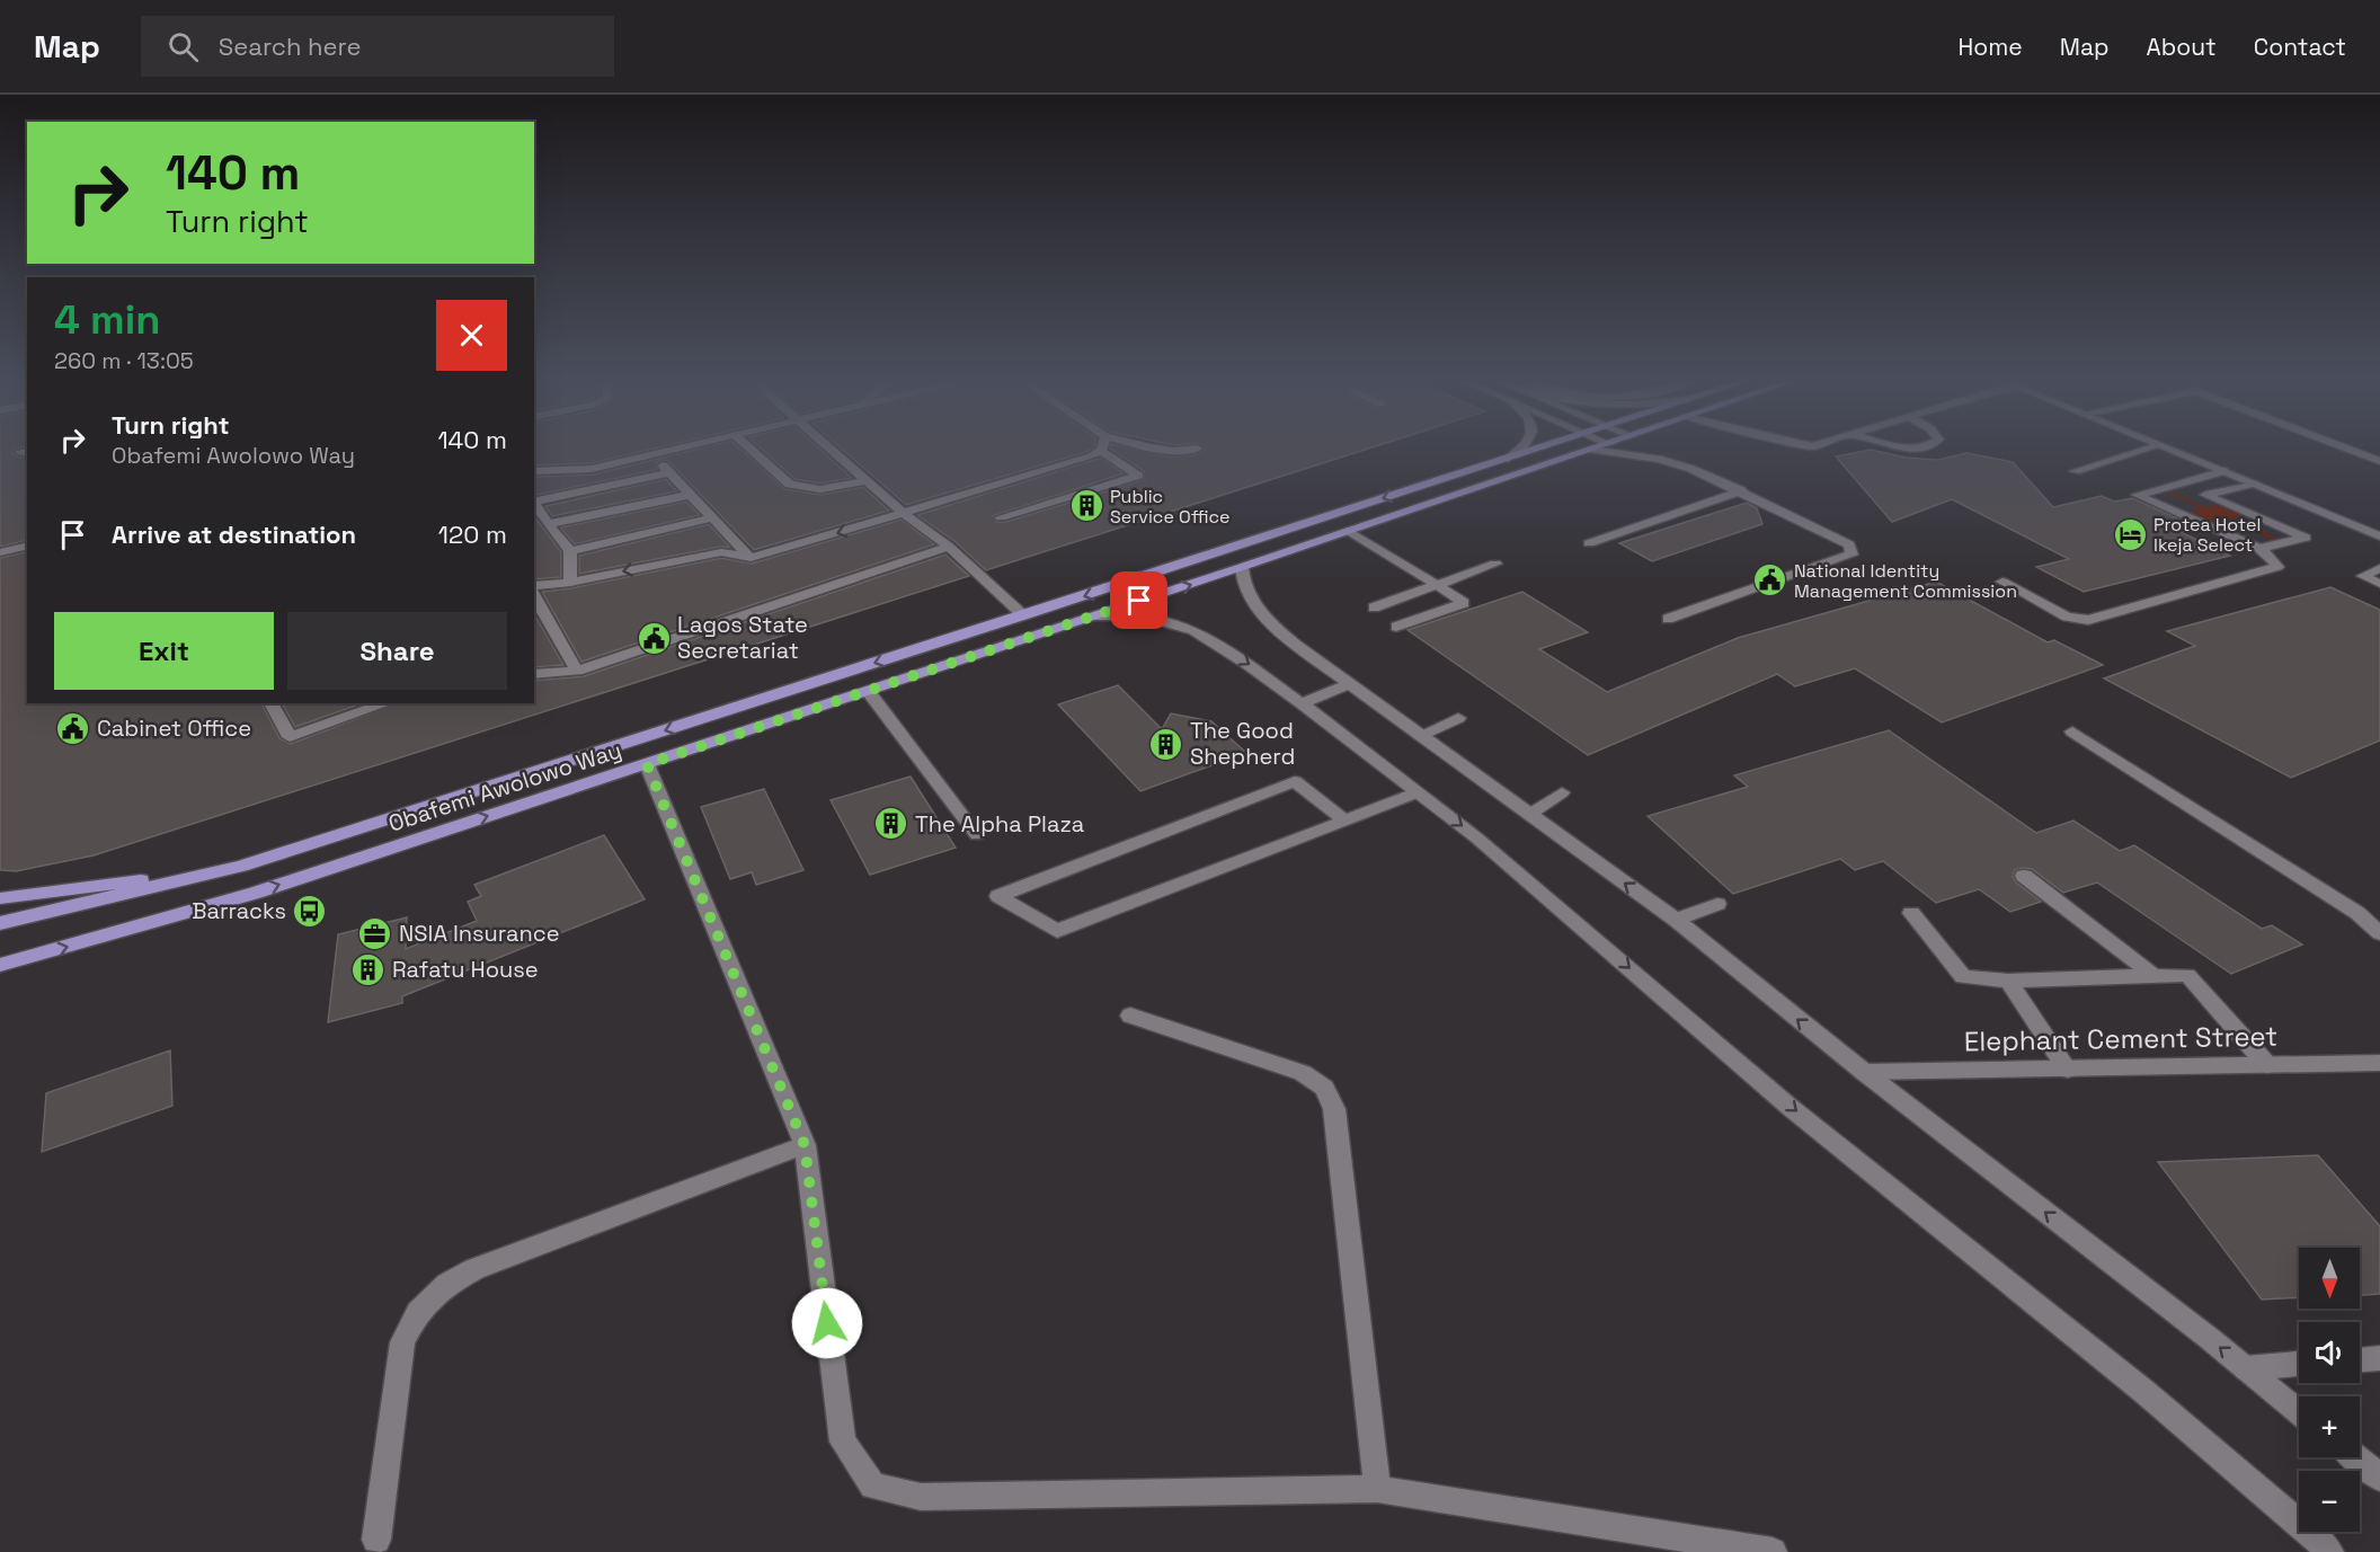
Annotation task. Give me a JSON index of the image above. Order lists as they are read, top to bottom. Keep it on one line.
{"streets":{"main road":["Obafemi Awolowo Way"],"street":["Elephant Cement Street"]},"places":{"building":["Public Service Office","The Good Shepherd","The Alpha Plaza","Rafatu House"],"hotel":["Protea Hotel Ikeja Select"],"public building":["National Identity Management Commission","Lagos State Secretariat","Cabinet Office"],"bus stop":["Barracks"],"office":["NSIA Insurance"]},"north":"bottom","page":{"header":"Map","search":"Search here","nav":["Home","Map","About","Contact"],"turn":["140 m","Turn right"],"heading":["4 min","260 m · 13:05"],"list":[{"name":"Turn right","note":"Obafemi Awolowo Way","value":"140 m"},{"name":"Arrive at destination","value":"120 m"}],"buttons":["Exit","Share"],"map_buttons":["+","−"]}}
